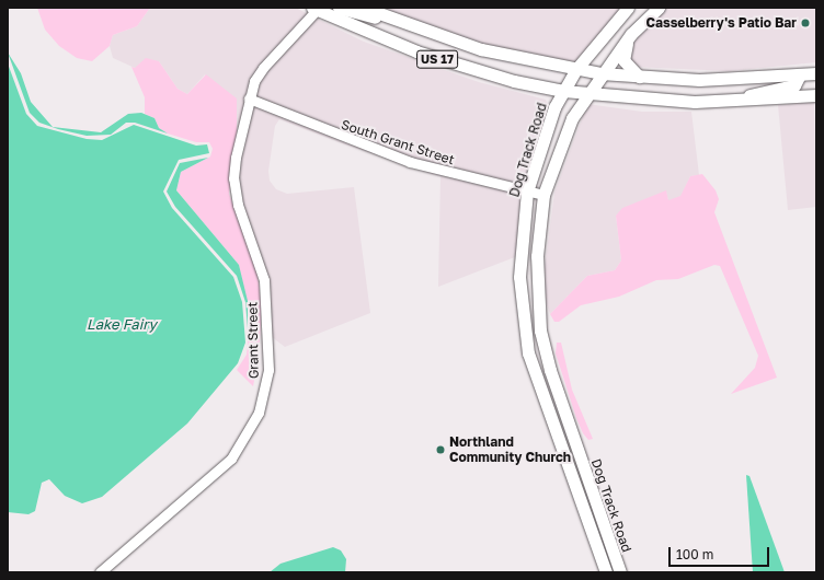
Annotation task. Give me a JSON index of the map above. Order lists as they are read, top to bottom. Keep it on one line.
{"streets":{"main road":["US 17","Dog Track Road"],"street":["South Grant Street","Grant Street"]},"crossings":[["US 17","Dog Track Road"],["US 17","Grant Street"],["South Grant Street","Dog Track Road"],["South Grant Street","Grant Street"]],"water":["Lake Fairy"],"places":["Casselberry's Patio Bar","Northland Community Church"],"scale_bar":"100 m"}
